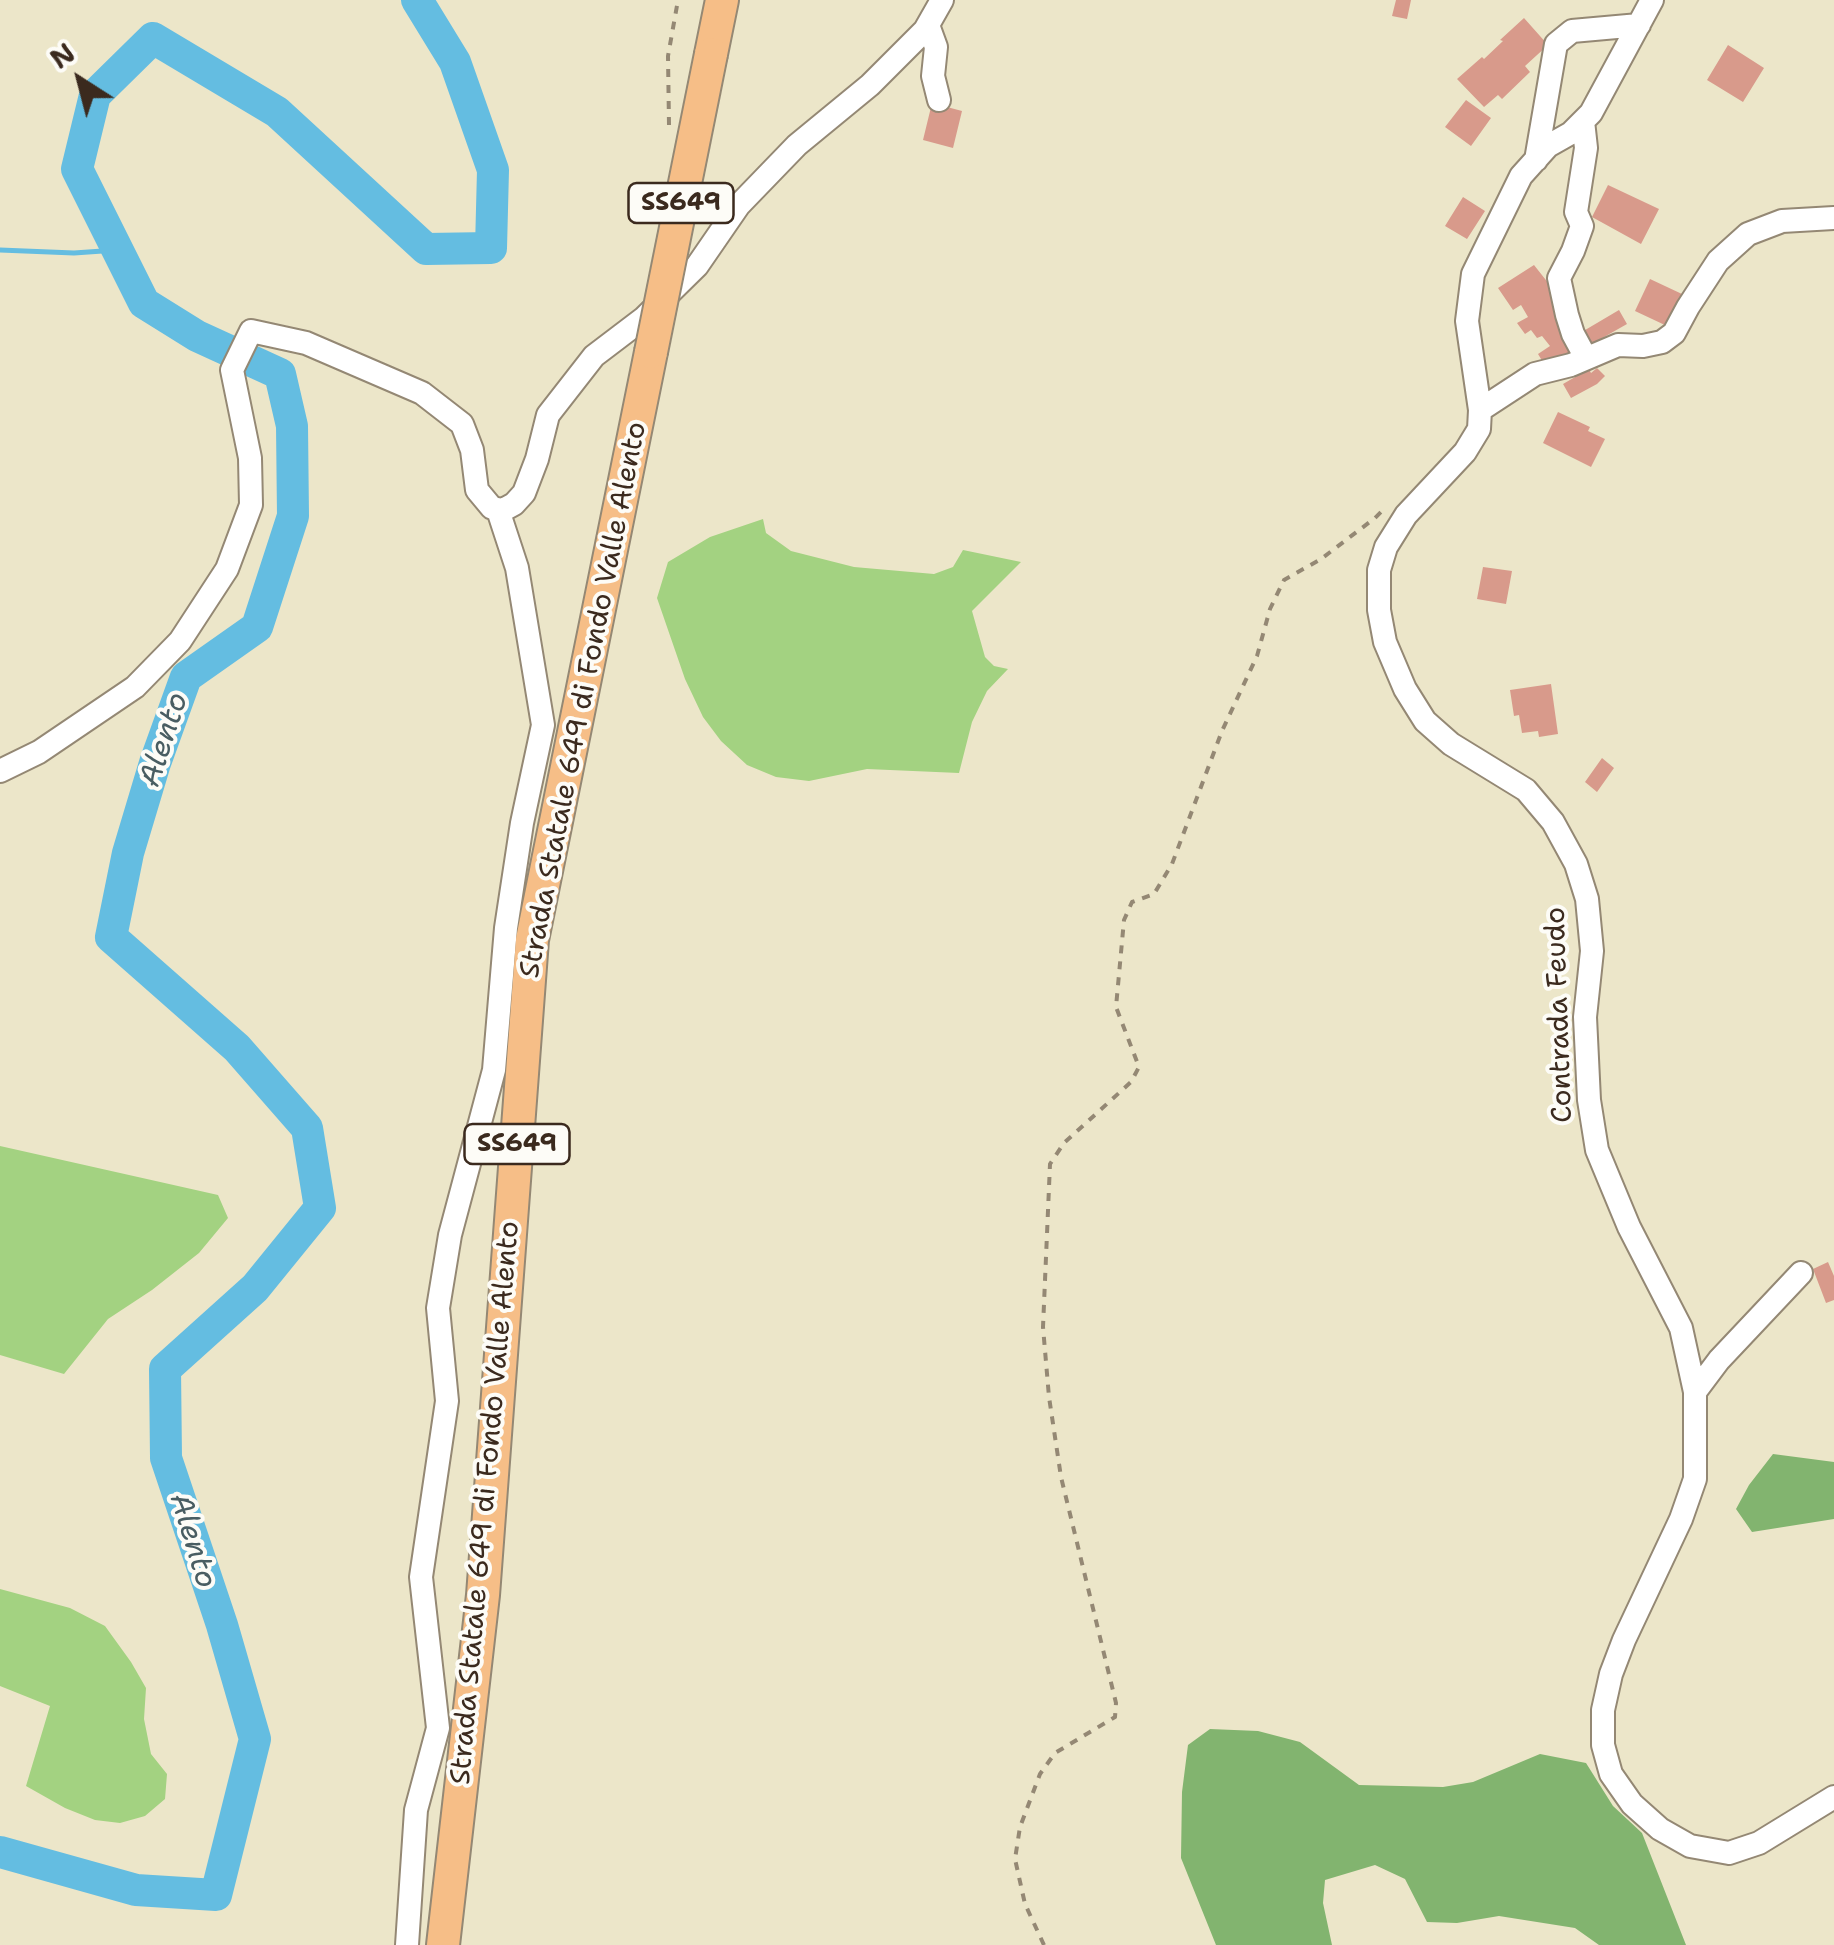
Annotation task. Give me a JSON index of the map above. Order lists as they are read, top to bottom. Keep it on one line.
{"streets":{"highway":["SS649","Strada Statale 649 di Fondo Valle Alento"],"street":["Contrada Feudo"]},"water":["Alento"],"north":"top left"}
